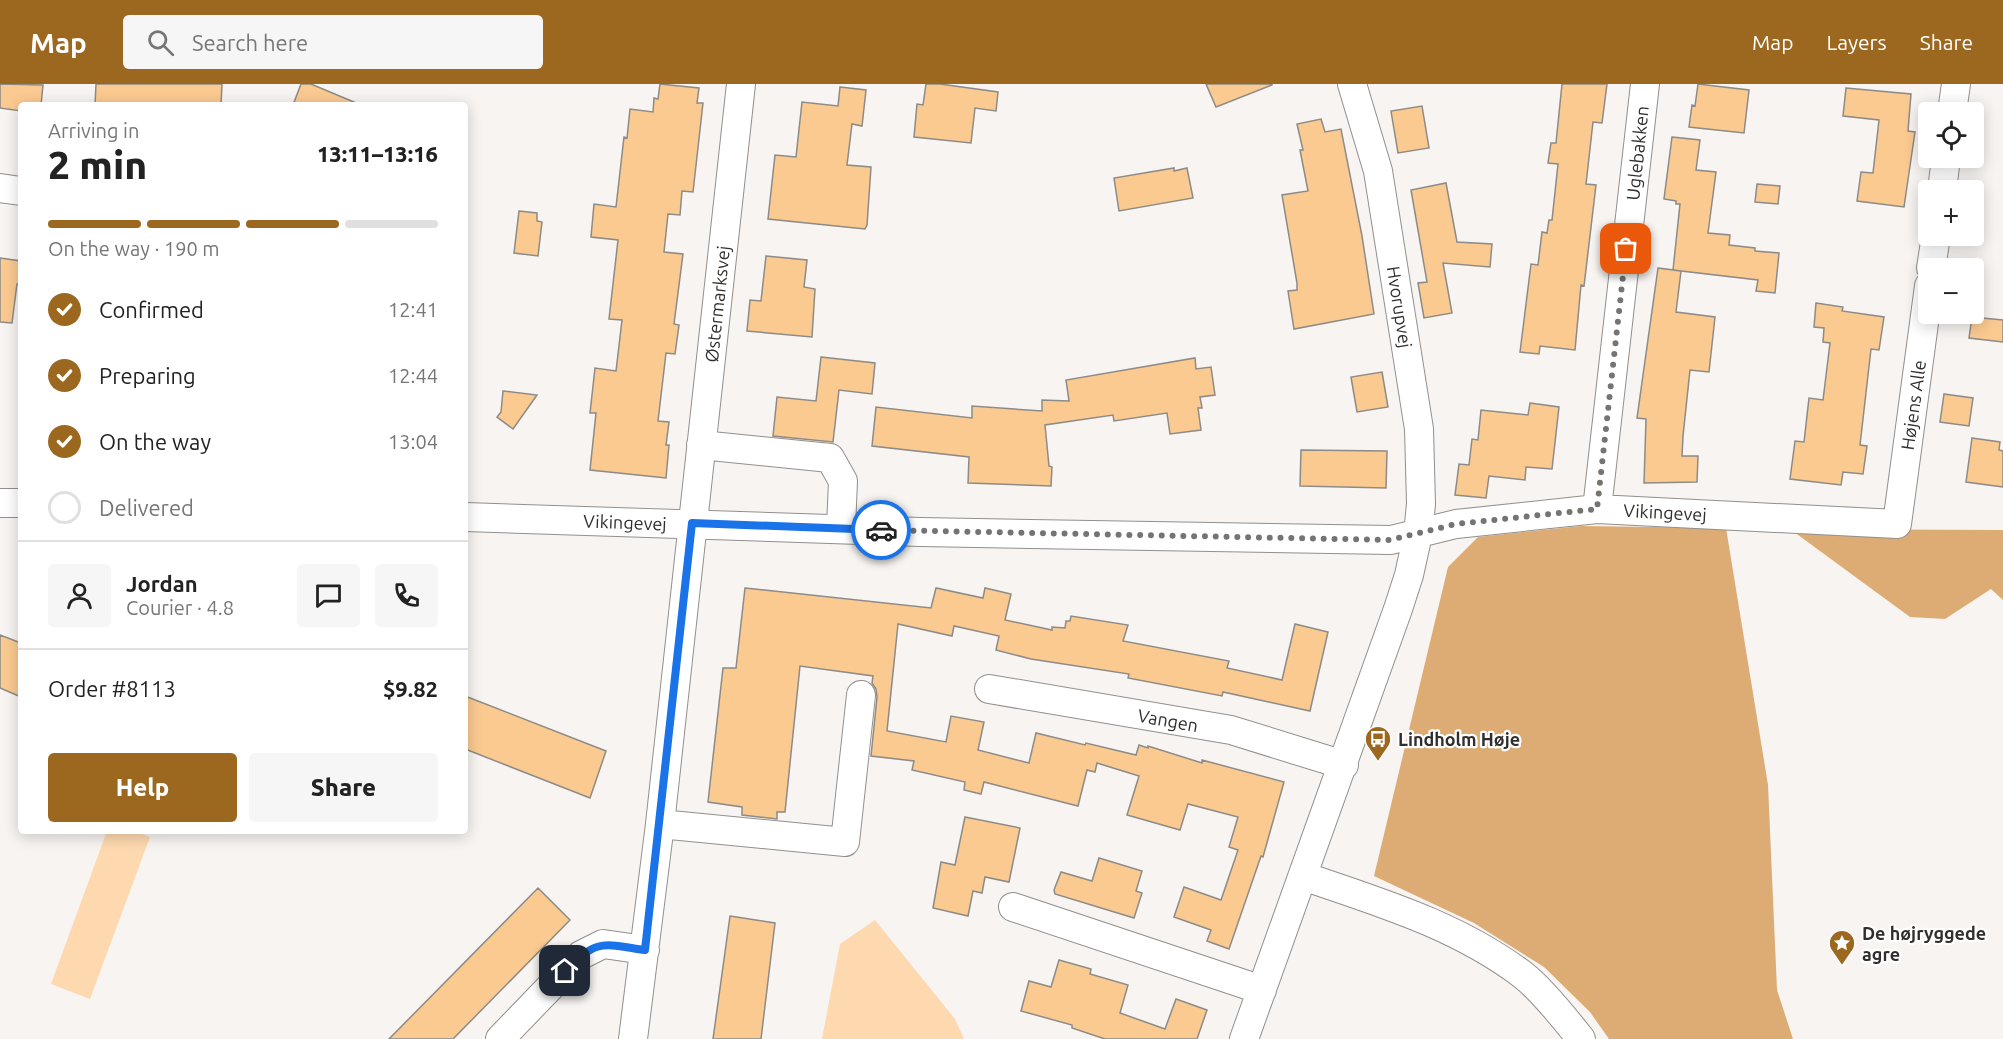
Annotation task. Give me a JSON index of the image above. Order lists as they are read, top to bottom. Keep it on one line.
{"streets":{"street":["Uglebakken","Østermarksvej","Hvorupvej","Højens Alle","Vikingevej","Vangen"]},"crossings":[["Uglebakken","Vikingevej"],["Østermarksvej","Vikingevej"],["Hvorupvej","Vikingevej"],["Højens Alle","Vikingevej"]],"places":{"bus stop":["Lindholm Høje"],"place":["De højryggede agre"]},"page":{"header":"Map","search":"Search here","nav":["Map","Layers","Share"],"map_buttons":["+","−"],"heading":["2 min","Arriving in","13:11–13:16"],"panel":["Jordan","Courier · 4.8","Order #8113","$9.82"],"bar":"On the way · 190 m","list":[["Confirmed","12:41"],["Preparing","12:44"],["On the way","13:04"],"Delivered"],"buttons":["Help","Share"]}}
